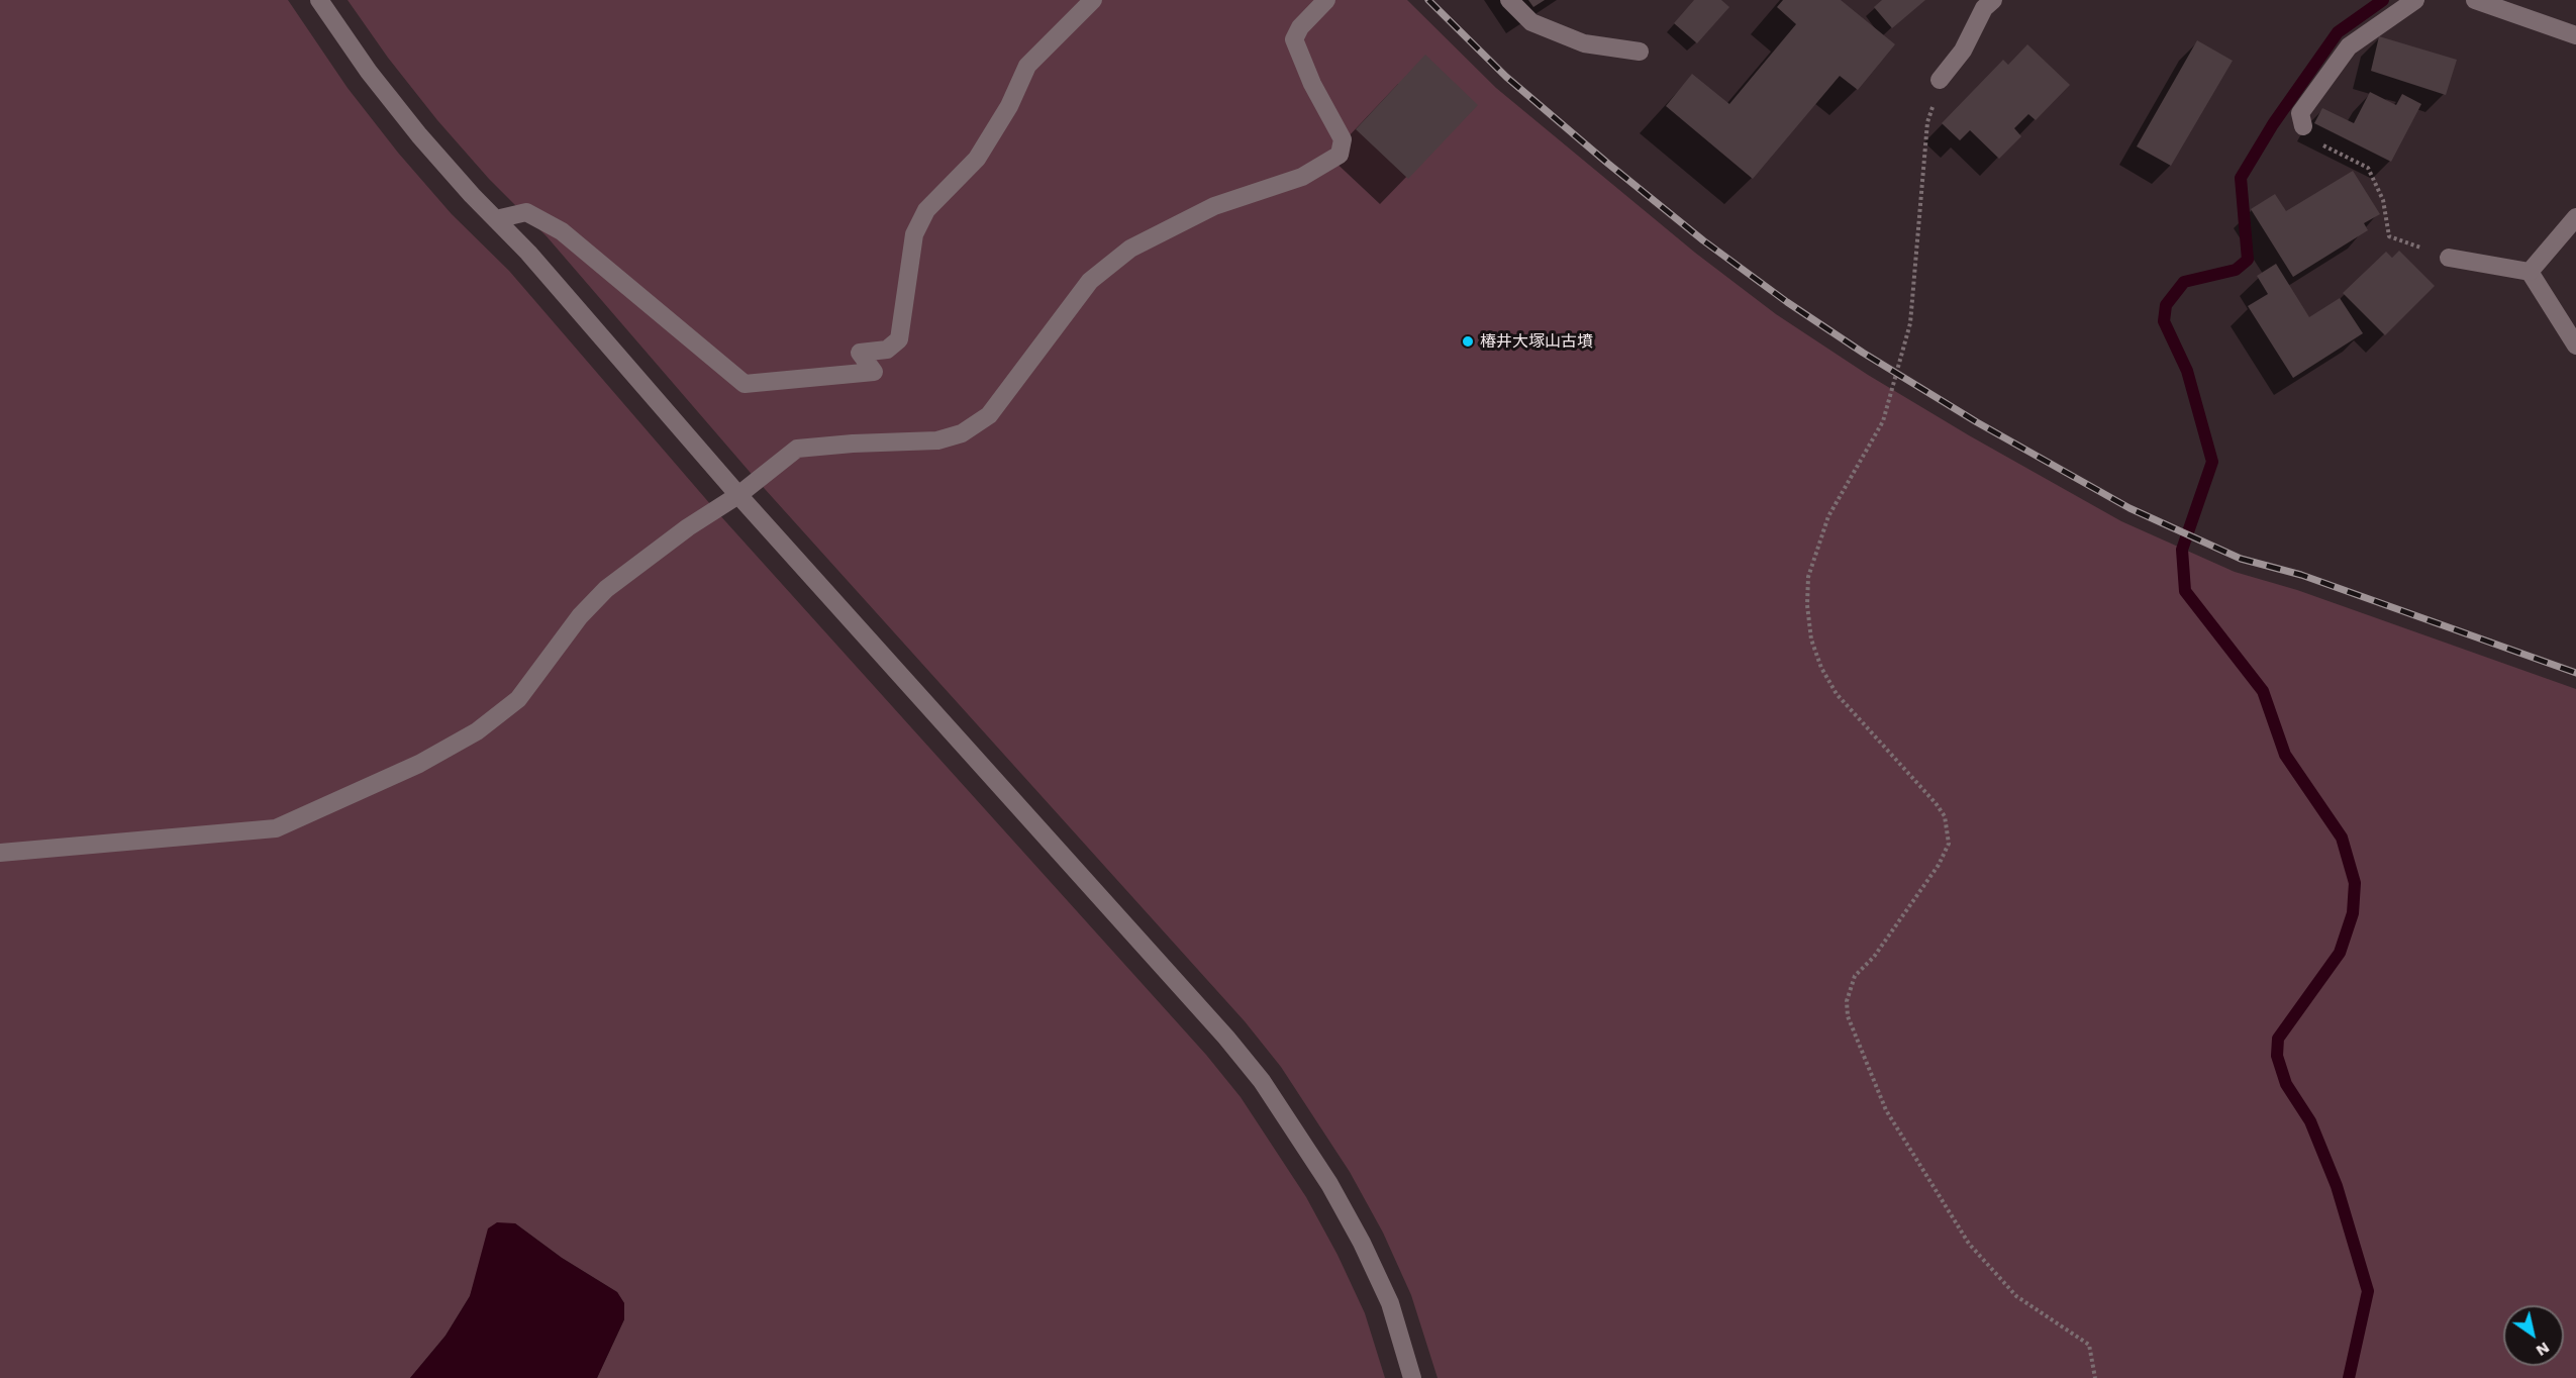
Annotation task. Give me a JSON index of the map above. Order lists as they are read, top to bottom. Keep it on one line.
{"places":["椿井大塚山古墳"],"north":"bottom right"}
